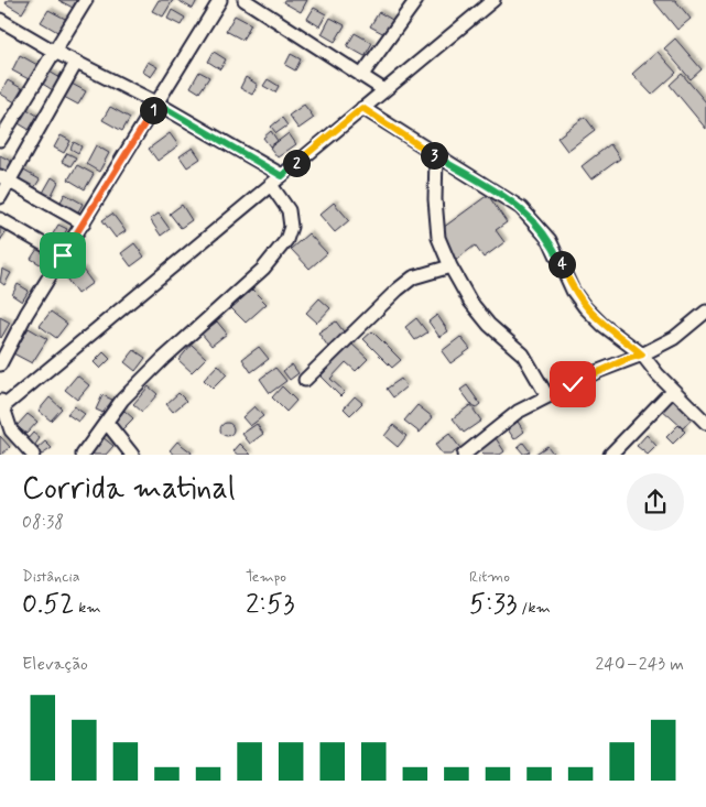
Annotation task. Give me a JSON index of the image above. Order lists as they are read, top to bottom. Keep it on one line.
{"page":{"pins":["1","3","2","4"],"heading":["Corrida matinal","08:38"],"stats":[["Distância","0.52 km"],["Tempo","2:53"],["Ritmo","5:33 /km"]],"chart":["Elevação","240–243 m"]}}
